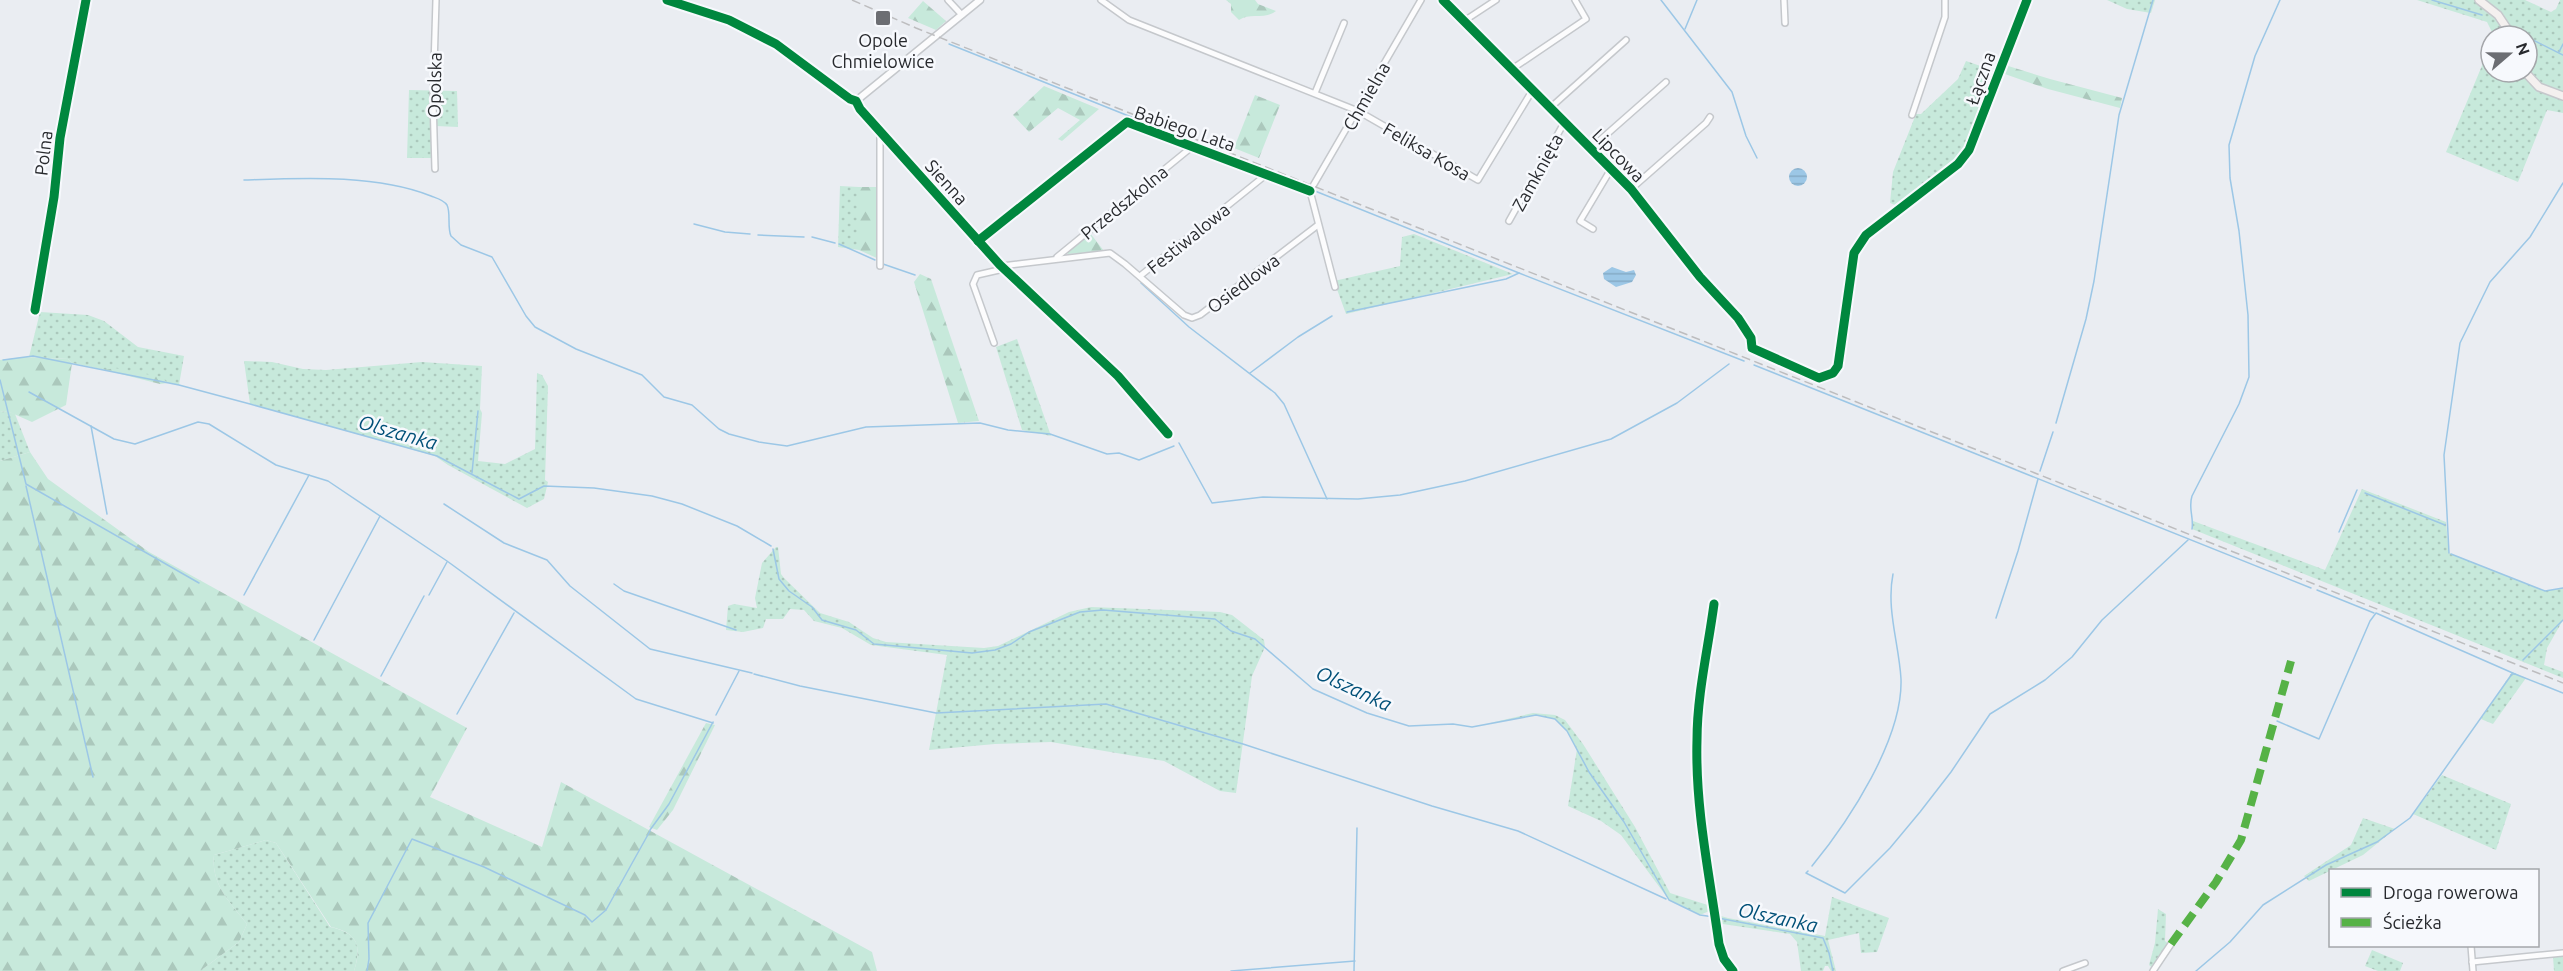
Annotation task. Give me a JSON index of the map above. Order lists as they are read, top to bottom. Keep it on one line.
{"streets":{"street":["Łączna","Opolska","Chmielna","Babiego Lata","Feliksa Kosa","Polna","Lipcowa","Zamknięta","Sienna","Przedszkolna","Festiwalowa","Osiedlowa"]},"crossings":[["Łączna","Lipcowa"],["Chmielna","Babiego Lata"],["Chmielna","Feliksa Kosa"],["Babiego Lata","Sienna"],["Babiego Lata","Przedszkolna"],["Babiego Lata","Festiwalowa"],["Feliksa Kosa","Lipcowa"],["Lipcowa","Zamknięta"],["Sienna","Festiwalowa"],["Przedszkolna","Festiwalowa"],["Festiwalowa","Osiedlowa"]],"water":["Olszanka"],"places":{"transit":["Opole Chmielowice"]},"legend":["Droga rowerowa","Ścieżka"],"north":"right"}
